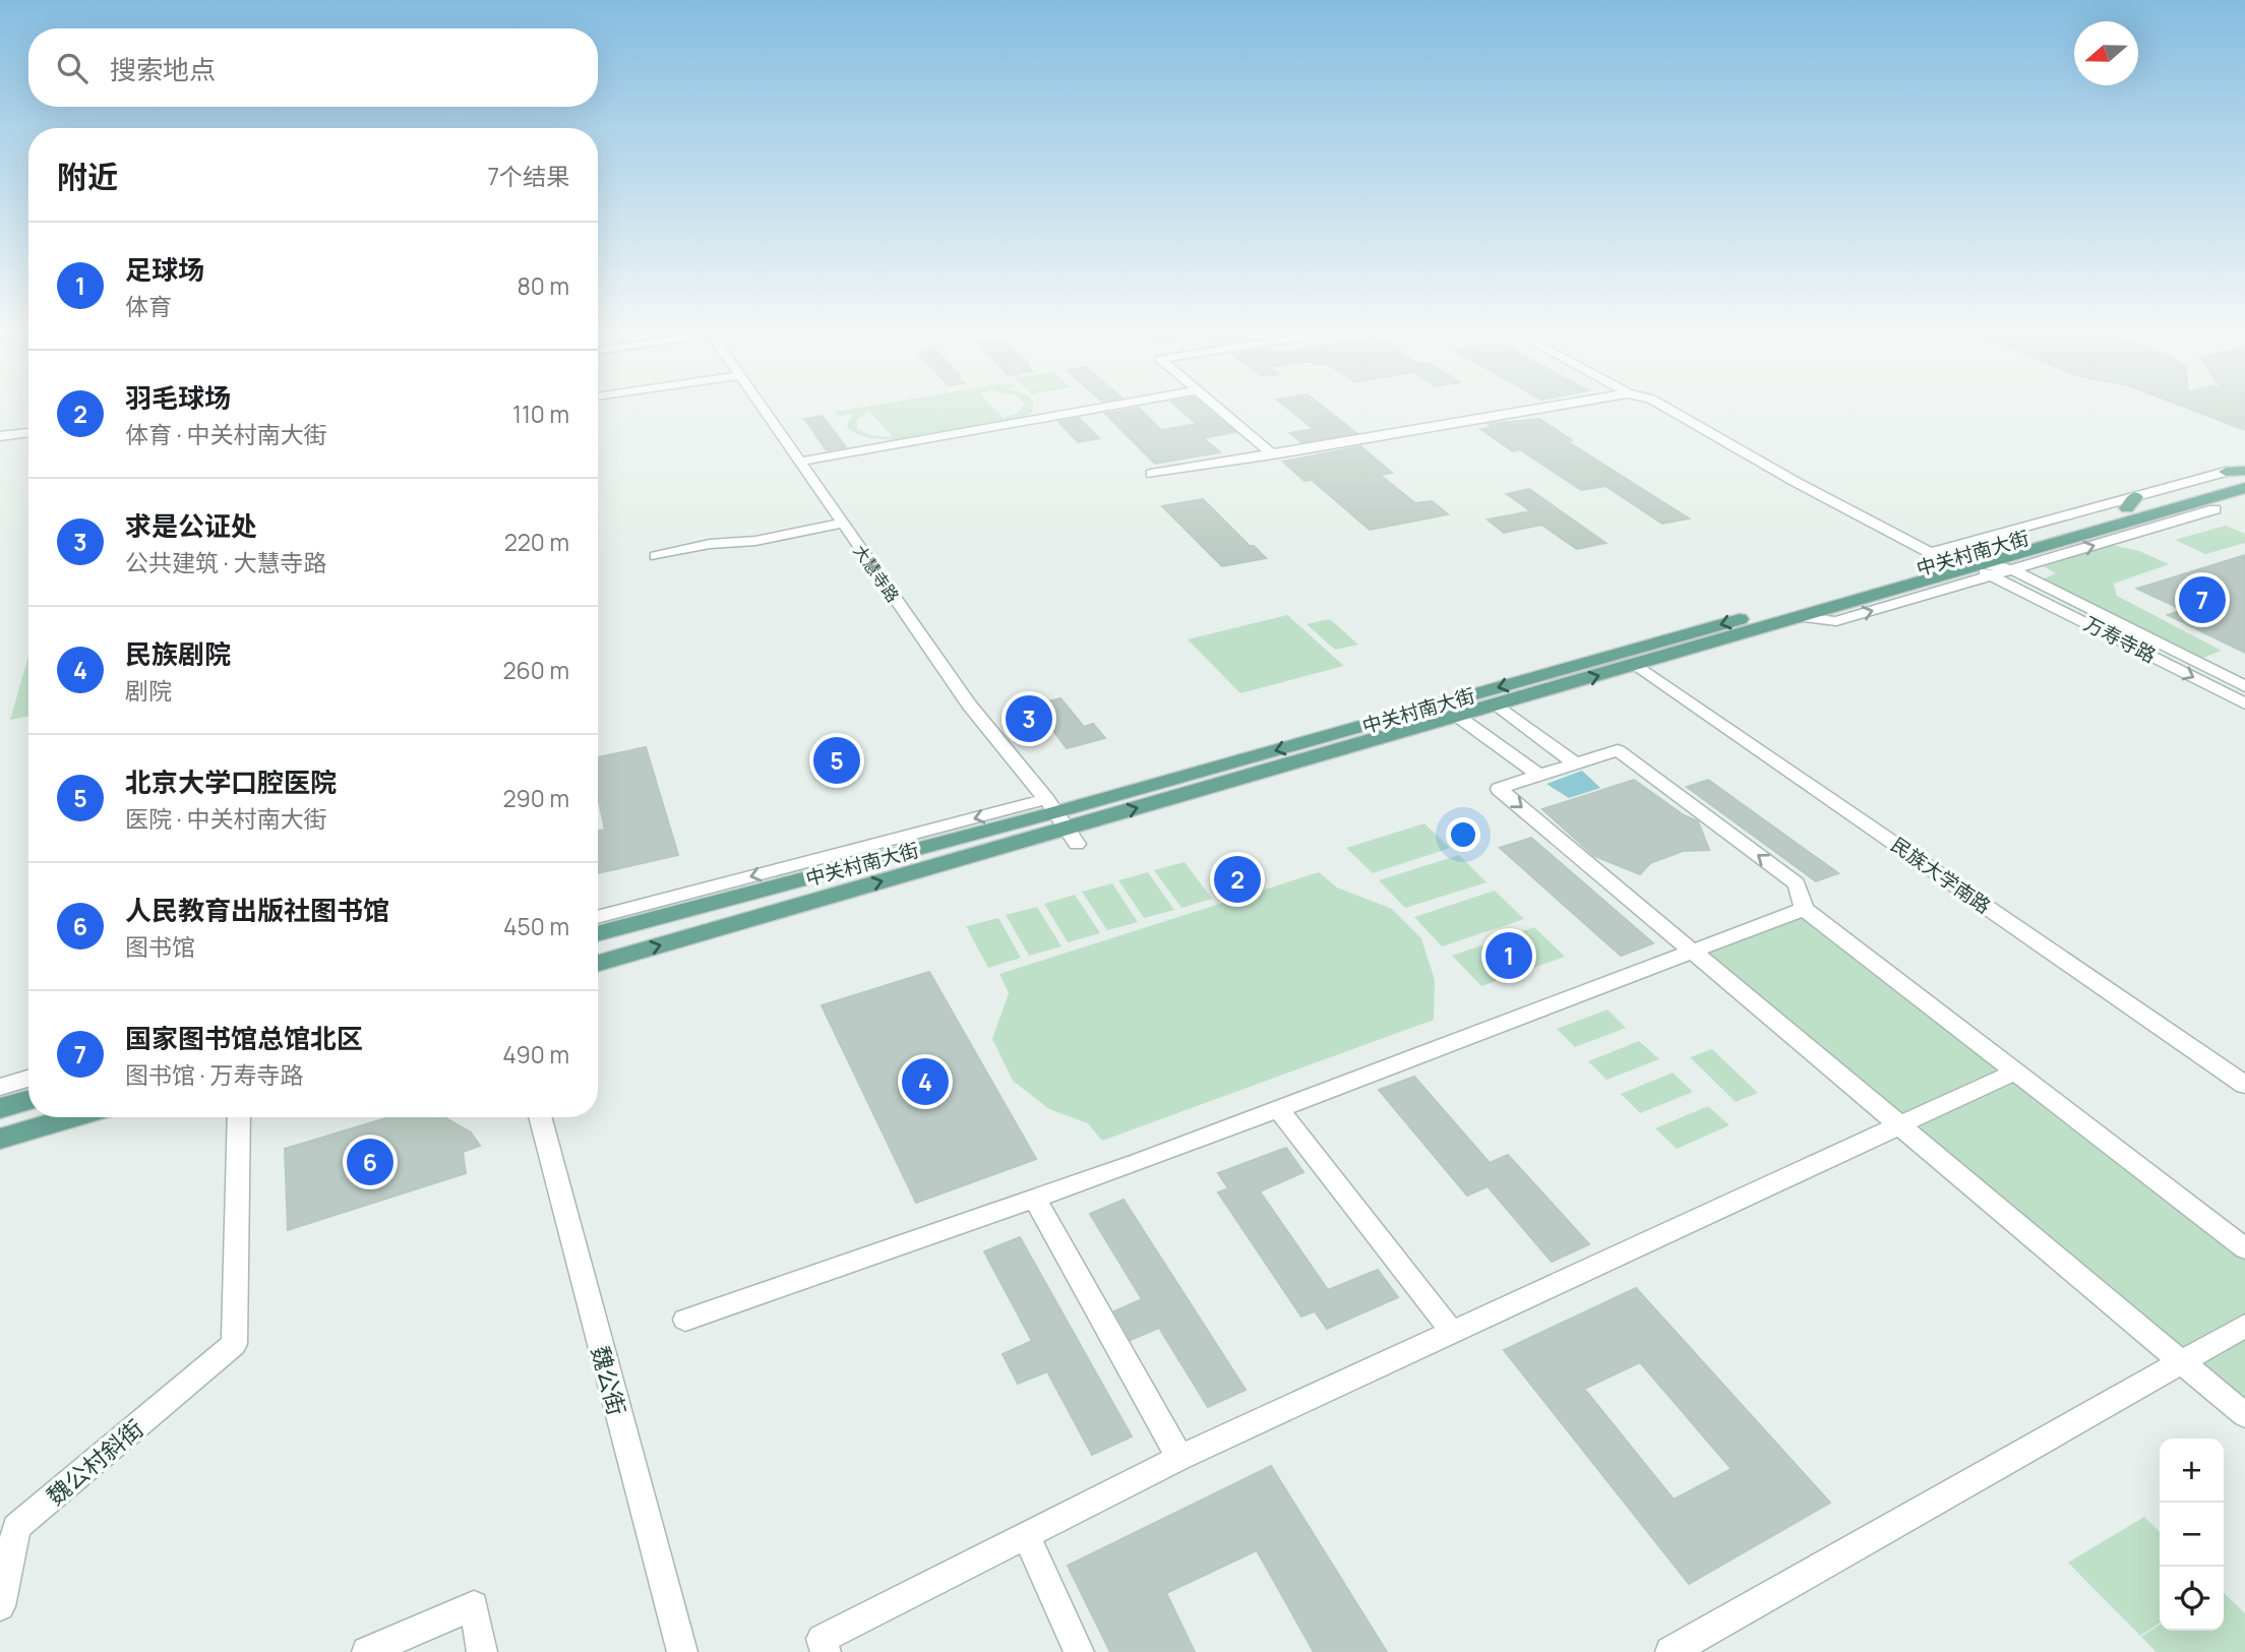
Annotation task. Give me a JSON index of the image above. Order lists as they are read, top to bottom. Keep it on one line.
{"streets":{"main road":["中关村南大街"],"street":["大慧寺路","万寿寺路","民族大学南路","魏公街","魏公村斜街"]},"crossings":[["中关村南大街","大慧寺路"],["中关村南大街","万寿寺路"],["中关村南大街","民族大学南路"]],"north":"left","page":{"search":"搜索地点","heading":["附近","7个结果"],"list":[{"mark":"1","name":"足球场","note":"体育","value":"80 m"},{"mark":"2","name":"羽毛球场","note":"体育 · 中关村南大街","value":"110 m"},{"mark":"3","name":"求是公证处","note":"公共建筑 · 大慧寺路","value":"220 m"},{"mark":"4","name":"民族剧院","note":"剧院","value":"260 m"},{"mark":"5","name":"北京大学口腔医院","note":"医院 · 中关村南大街","value":"290 m"},{"mark":"6","name":"人民教育出版社图书馆","note":"图书馆","value":"450 m"},{"mark":"7","name":"国家图书馆总馆北区","note":"图书馆 · 万寿寺路","value":"490 m"}],"pins":["7","3","5","2","1","4","6"],"map_buttons":["+","−"]}}
